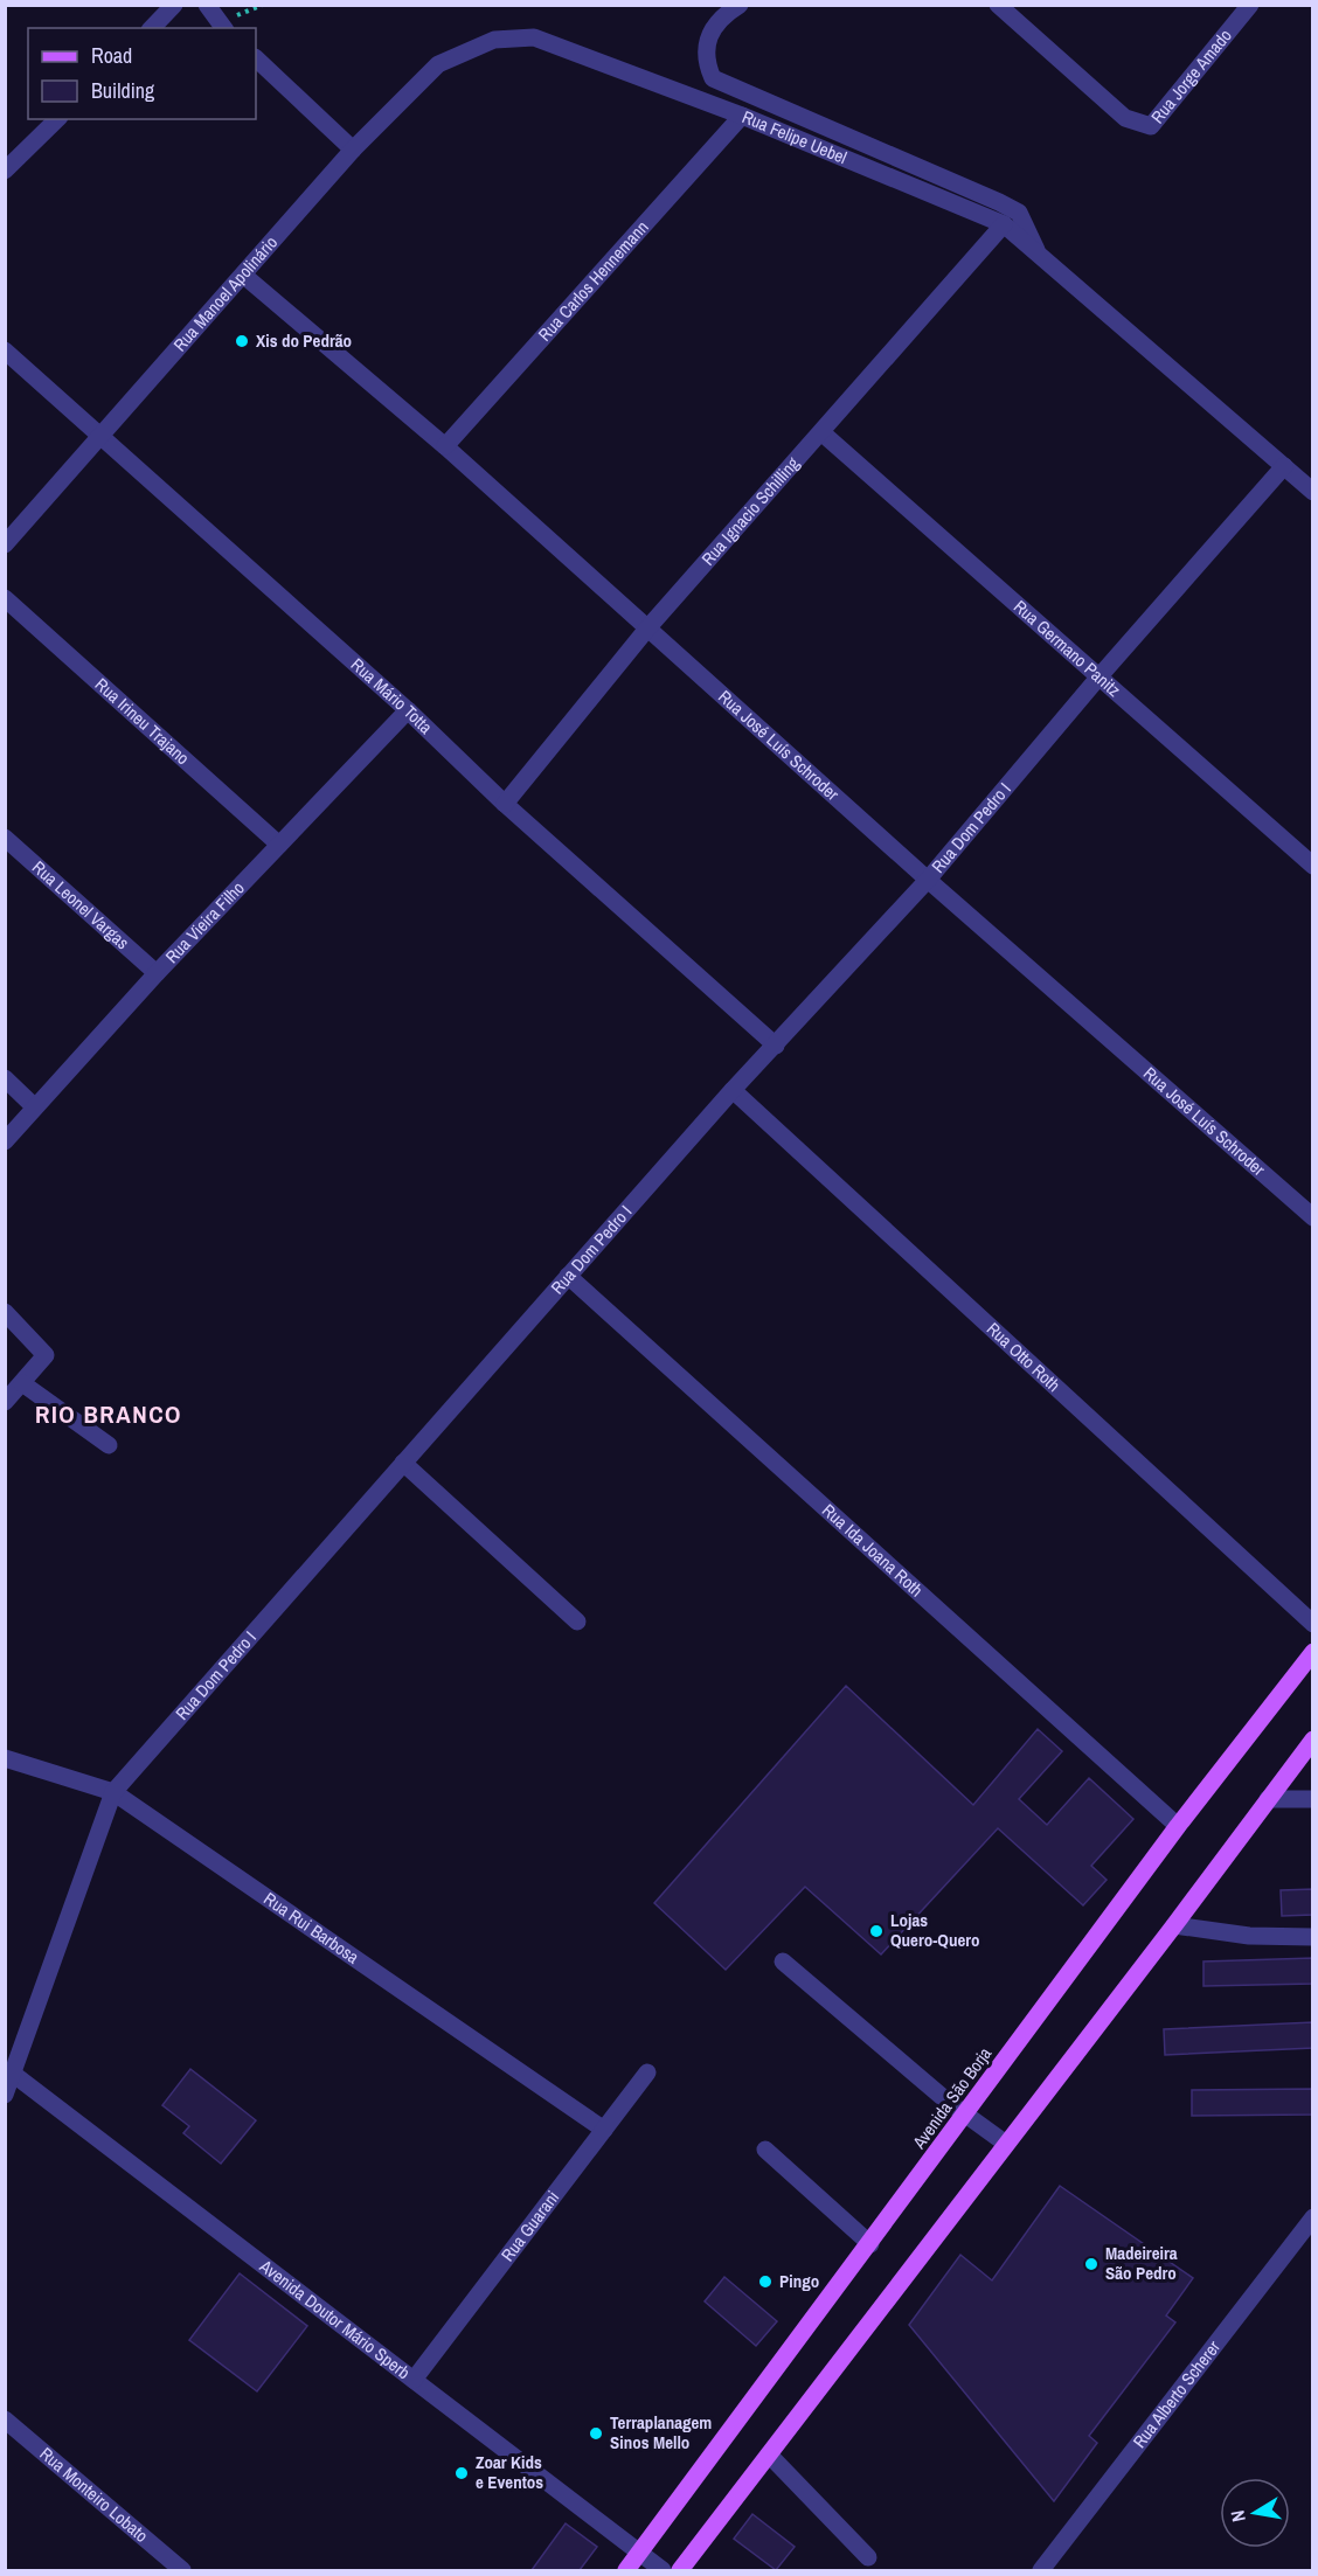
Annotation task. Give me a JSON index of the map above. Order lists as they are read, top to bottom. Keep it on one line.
{"streets":{"main road":["Avenida São Borja"],"street":["Rua Jorge Amado","Rua Felipe Uebel","Rua Carlos Hennemann","Rua Manoel Apolinário","Rua Ignacio Schilling","Rua Germano Panitz","Rua Mário Totta","Rua Irineu Trajano","Rua José Luís Schroder","Rua Dom Pedro I","Rua Leonel Vargas","Rua Vieira Filho","Rua Otto Roth","Rua Ida Joana Roth","Rua Rui Barbosa","Rua Guarani","Avenida Doutor Mário Sperb","Rua Alberto Scherer","Rua Monteiro Lobato"]},"crossings":[["Rua Felipe Uebel","Rua Carlos Hennemann"],["Rua Felipe Uebel","Rua Manoel Apolinário"],["Rua Felipe Uebel","Rua Ignacio Schilling"],["Rua Felipe Uebel","Rua Dom Pedro I"],["Rua Carlos Hennemann","Rua José Luís Schroder"],["Rua Manoel Apolinário","Rua Mário Totta"],["Rua Manoel Apolinário","Rua José Luís Schroder"],["Rua Ignacio Schilling","Rua Germano Panitz"],["Rua Ignacio Schilling","Rua Mário Totta"],["Rua Ignacio Schilling","Rua José Luís Schroder"],["Rua Germano Panitz","Rua Dom Pedro I"],["Rua Mário Totta","Rua Dom Pedro I"],["Rua Mário Totta","Rua Vieira Filho"],["Rua Irineu Trajano","Rua Vieira Filho"],["Rua José Luís Schroder","Rua Dom Pedro I"],["Rua Dom Pedro I","Rua Otto Roth"],["Rua Dom Pedro I","Rua Ida Joana Roth"],["Rua Dom Pedro I","Rua Rui Barbosa"],["Rua Dom Pedro I","Avenida Doutor Mário Sperb"],["Rua Leonel Vargas","Rua Vieira Filho"],["Rua Ida Joana Roth","Avenida São Borja"],["Rua Rui Barbosa","Rua Guarani"],["Avenida São Borja","Avenida Doutor Mário Sperb"],["Rua Guarani","Avenida Doutor Mário Sperb"]],"districts":["RIO BRANCO"],"places":["Xis do Pedrão","Lojas Quero-Quero","Madeireira São Pedro","Pingo","Terraplanagem Sinos Mello","Zoar Kids e Eventos"],"legend":["Road","Building"],"north":"left"}
